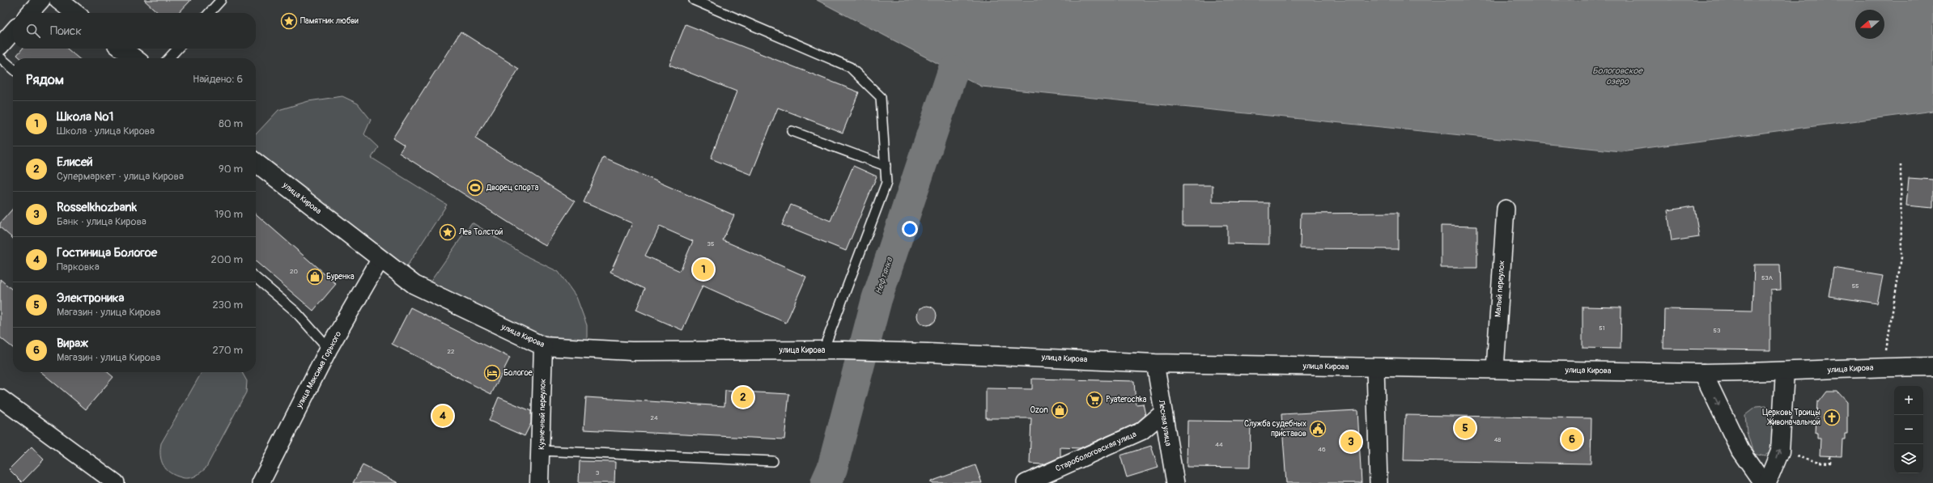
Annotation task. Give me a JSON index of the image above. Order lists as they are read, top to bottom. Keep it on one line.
{"streets":{"main road":["улица Кирова","Кузнечный переулок"],"street":["Малый переулок","улица Максима Горького","Лесная улица","Старобологовская улица"]},"crossings":[["улица Кирова","Малый переулок"],["улица Кирова","улица Максима Горького"],["улица Кирова","Кузнечный переулок"],["улица Кирова","Лесная улица"],["Лесная улица","Старобологовская улица"]],"water":["Бологовское озеро","Нефтянка"],"places":{"place":["Памятник любви","Лев Толстой"],"sports":["Дворец спорта"],"shop":["Буренка","Ozon"],"hotel":["Бологое"],"supermarket":["Pyaterochka"],"church":["Церковь Троицы Живоначальной"],"public building":["Служба судебных приставов"]},"house_numbers":["35","20","53А","55","51","53","22","24","48","44","46","3"],"north":"left","page":{"search":"Поиск","heading":["Рядом","Найдено: 6"],"list":[{"mark":"1","name":"Школа №1","note":"Школа · улица Кирова","value":"80 m"},{"mark":"2","name":"Елисей","note":"Супермаркет · улица Кирова","value":"90 m"},{"mark":"3","name":"Rosselkhozbank","note":"Банк · улица Кирова","value":"190 m"},{"mark":"4","name":"Гостиница Бологое","note":"Парковка","value":"200 m"},{"mark":"5","name":"Электроника","note":"Магазин · улица Кирова","value":"230 m"},{"mark":"6","name":"Вираж","note":"Магазин · улица Кирова","value":"270 m"}],"pins":["1","2","4","5","6","3"],"map_buttons":["+","−"]}}
